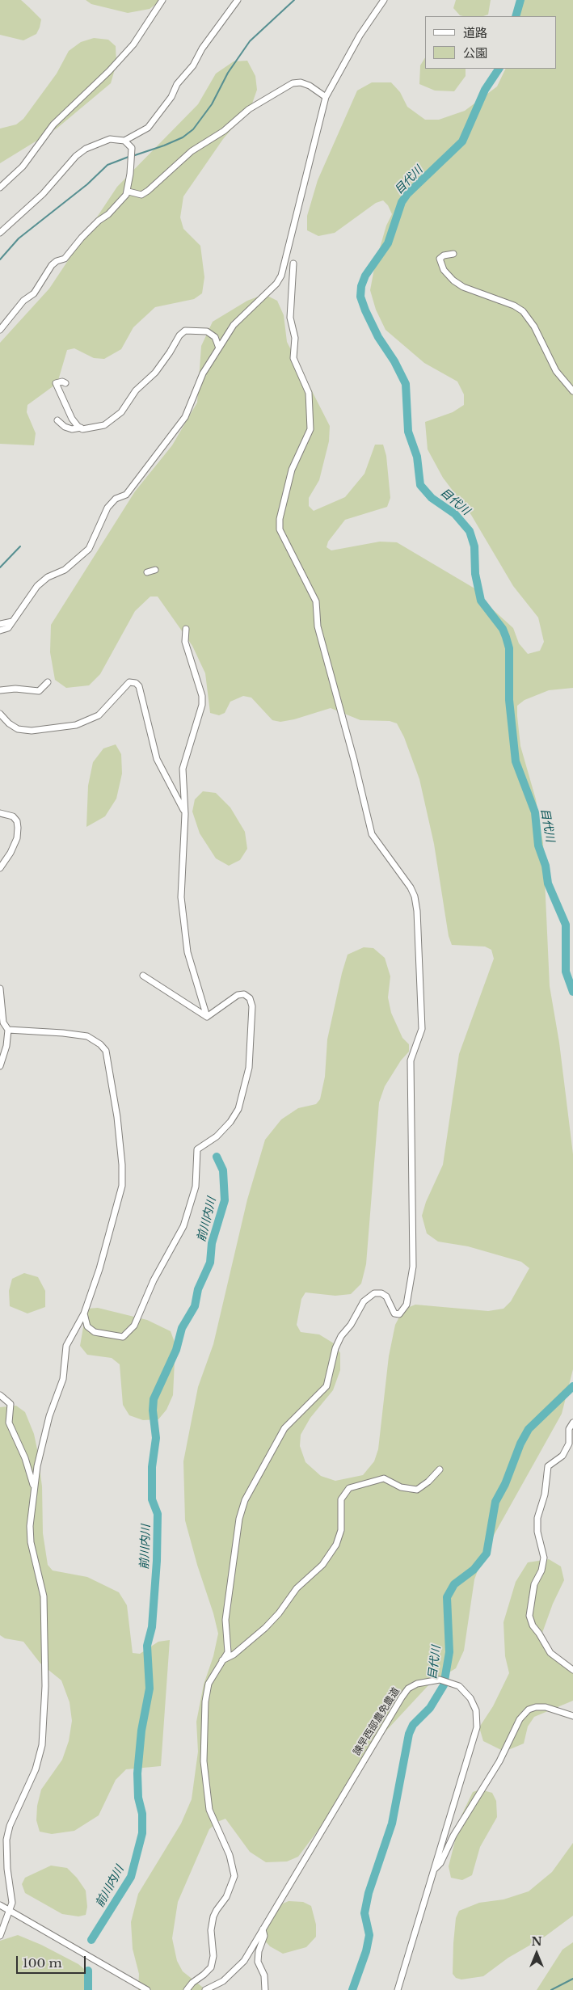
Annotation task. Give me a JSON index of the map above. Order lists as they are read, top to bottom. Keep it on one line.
{"streets":{"street":["諫早西部農免農道"]},"water":["目代川","前川内川"],"legend":["道路","公園"],"scale_bar":"100 m","north":"top"}
